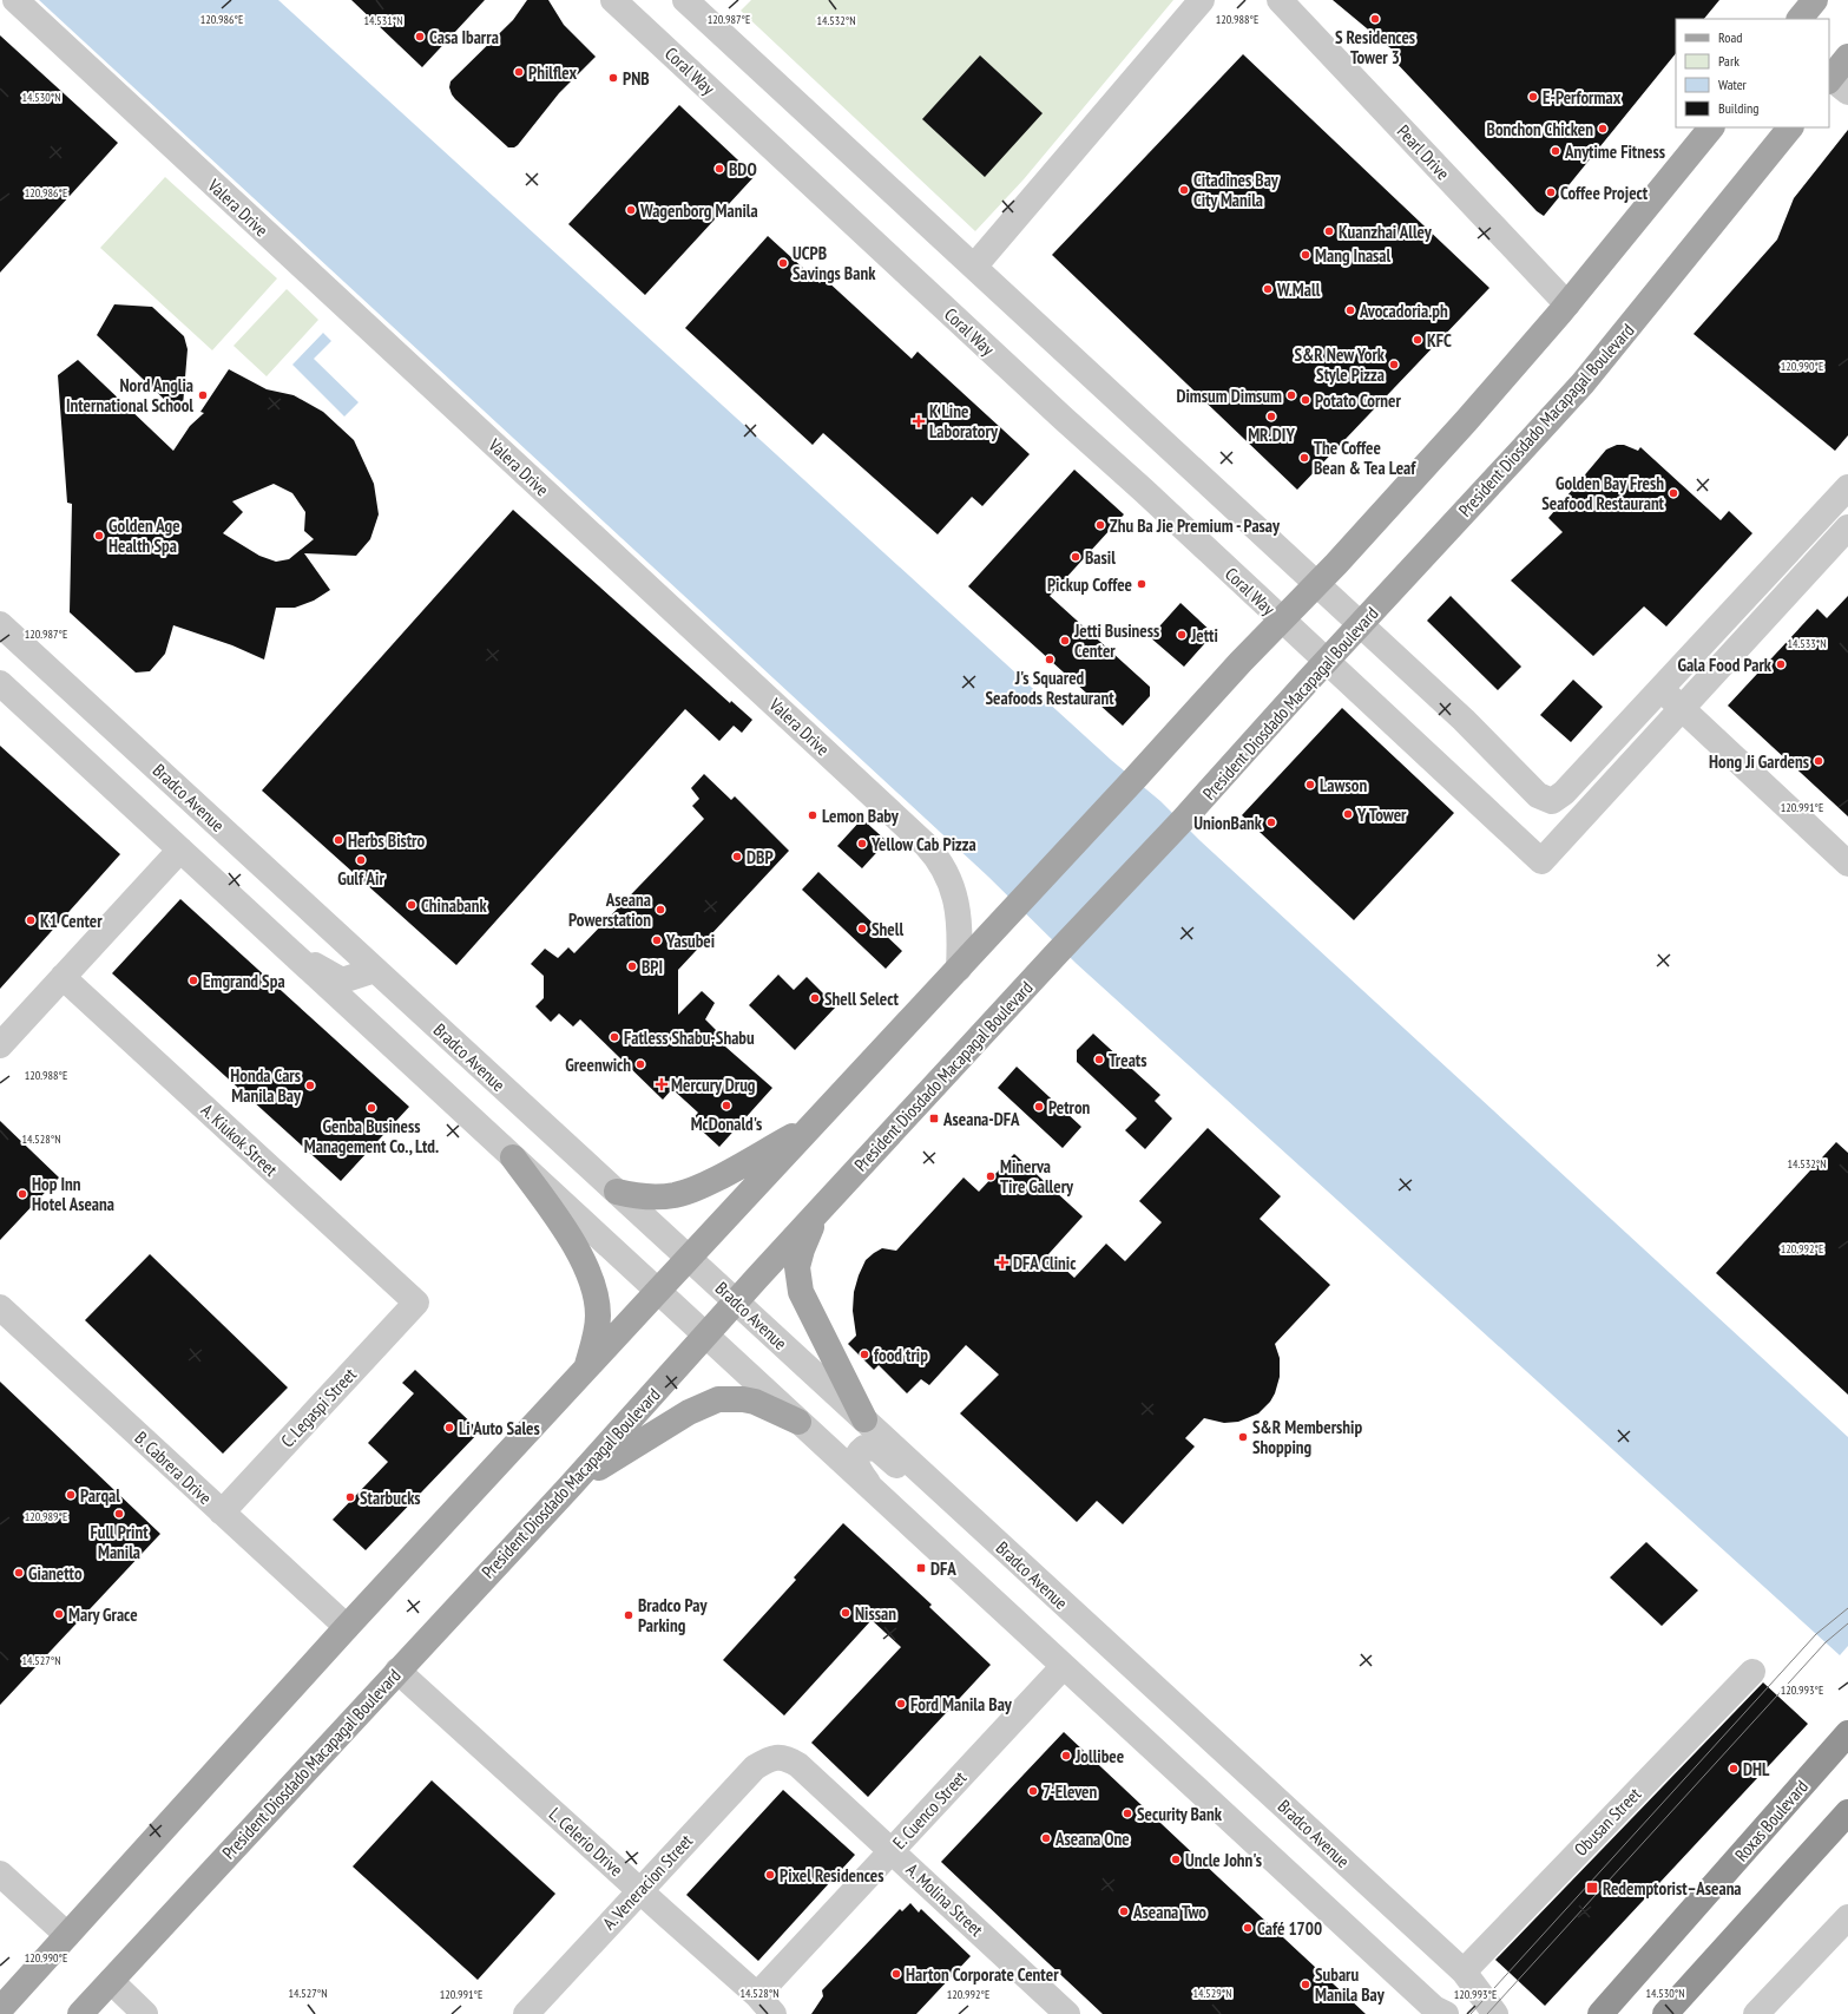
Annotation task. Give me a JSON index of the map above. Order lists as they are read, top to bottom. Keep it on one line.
{"streets":{"highway":["Roxas Boulevard"],"main road":["President Diosdado Macapagal Boulevard"],"street":["Coral Way","Pearl Drive","Valera Drive","Bradco Avenue","A. Kiukok Street","C. Legaspi Street","B. Cabrera Drive","E. Cuenco Street","Obusan Street","L. Celerio Drive","A. Veneracion Street","A. Molina Street"]},"crossings":[["Coral Way","President Diosdado Macapagal Boulevard"],["President Diosdado Macapagal Boulevard","Bradco Avenue"],["President Diosdado Macapagal Boulevard","L. Celerio Drive"],["Bradco Avenue","Obusan Street"],["A. Kiukok Street","C. Legaspi Street"],["C. Legaspi Street","B. Cabrera Drive"],["E. Cuenco Street","L. Celerio Drive"],["E. Cuenco Street","A. Molina Street"],["L. Celerio Drive","A. Veneracion Street"],["A. Veneracion Street","A. Molina Street"]],"places":{"other":["S Residences Tower 3","Casa Ibarra","Philflex","PNB","E-Performax","Bonchon Chicken","Anytime Fitness","BDO","Citadines Bay City Manila","Coffee Project","Wagenborg Manila","Kuanzhai Alley","Mang Inasal","UCPB Savings Bank","W.Mall","Avocadoria.ph","KFC","S&R New York Style Pizza","Nord Anglia International School","Dimsum Dimsum","Potato Corner","MR.DIY","The Coffee Bean & Tea Leaf","Golden Bay Fresh Seafood Restaurant","Zhu Ba Jie Premium - Pasay","Golden Age Health Spa","Basil","Pickup Coffee","Jetti","Jetti Business Center","J's Squared Seafoods Restaurant","Gala Food Park","Hong Ji Gardens","Lawson","Y Tower","Lemon Baby","UnionBank","Herbs Bistro","Yellow Cab Pizza","DBP","Gulf Air","Chinabank","Aseana Powerstation","K1 Center","Shell","Yasubei","BPI","Emgrand Spa","Shell Select","Fatless Shabu-Shabu","Treats","Greenwich","Honda Cars Manila Bay","McDonald's","Petron","Genba Business Management Co., Ltd.","Minerva Tire Gallery","Hop Inn Hotel Aseana","food trip","Li Auto Sales","S&R Membership Shopping","Parqal","Starbucks","Full Print Manila","Gianetto","Nissan","Mary Grace","Bradco Pay Parking","Ford Manila Bay","Jollibee","DHL","7-Eleven","Security Bank","Aseana One","Uncle John's","Pixel Residences","Aseana Two","Café 1700","Harton Corporate Center","Subaru Manila Bay"],"health":["K Line Laboratory","Mercury Drug","DFA Clinic"],"transit":["Aseana-DFA","DFA","Redemptorist–Aseana"]},"legend":["Road","Park","Water","Building"],"coordinates":["120.986°E","120.987°E","120.988°E","14.531°N","14.532°N","14.530°N","120.990°E","14.533°N","120.991°E","14.528°N","120.992°E","120.989°E","14.527°N","120.993°E","14.529°N"]}
